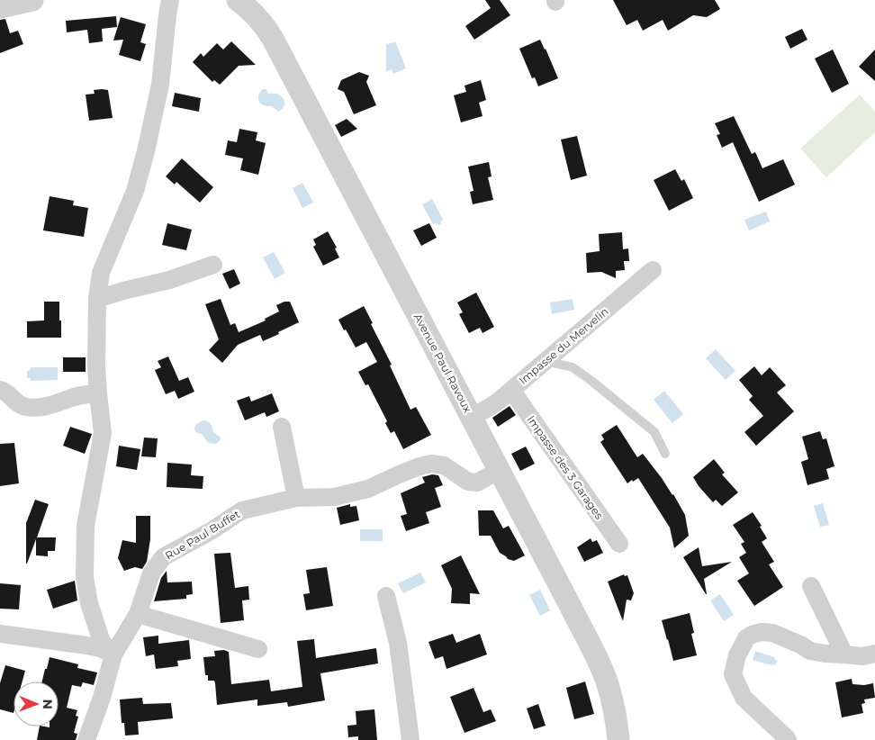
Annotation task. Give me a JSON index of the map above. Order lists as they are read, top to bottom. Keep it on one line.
{"streets":{"street":["Impasse du Mervelin","Avenue Paul Ravoux","Impasse des 3 Garages","Rue Paul Buffet"]},"crossings":[["Impasse du Mervelin","Avenue Paul Ravoux"],["Impasse du Mervelin","Impasse des 3 Garages"],["Avenue Paul Ravoux","Rue Paul Buffet"]],"north":"right"}
